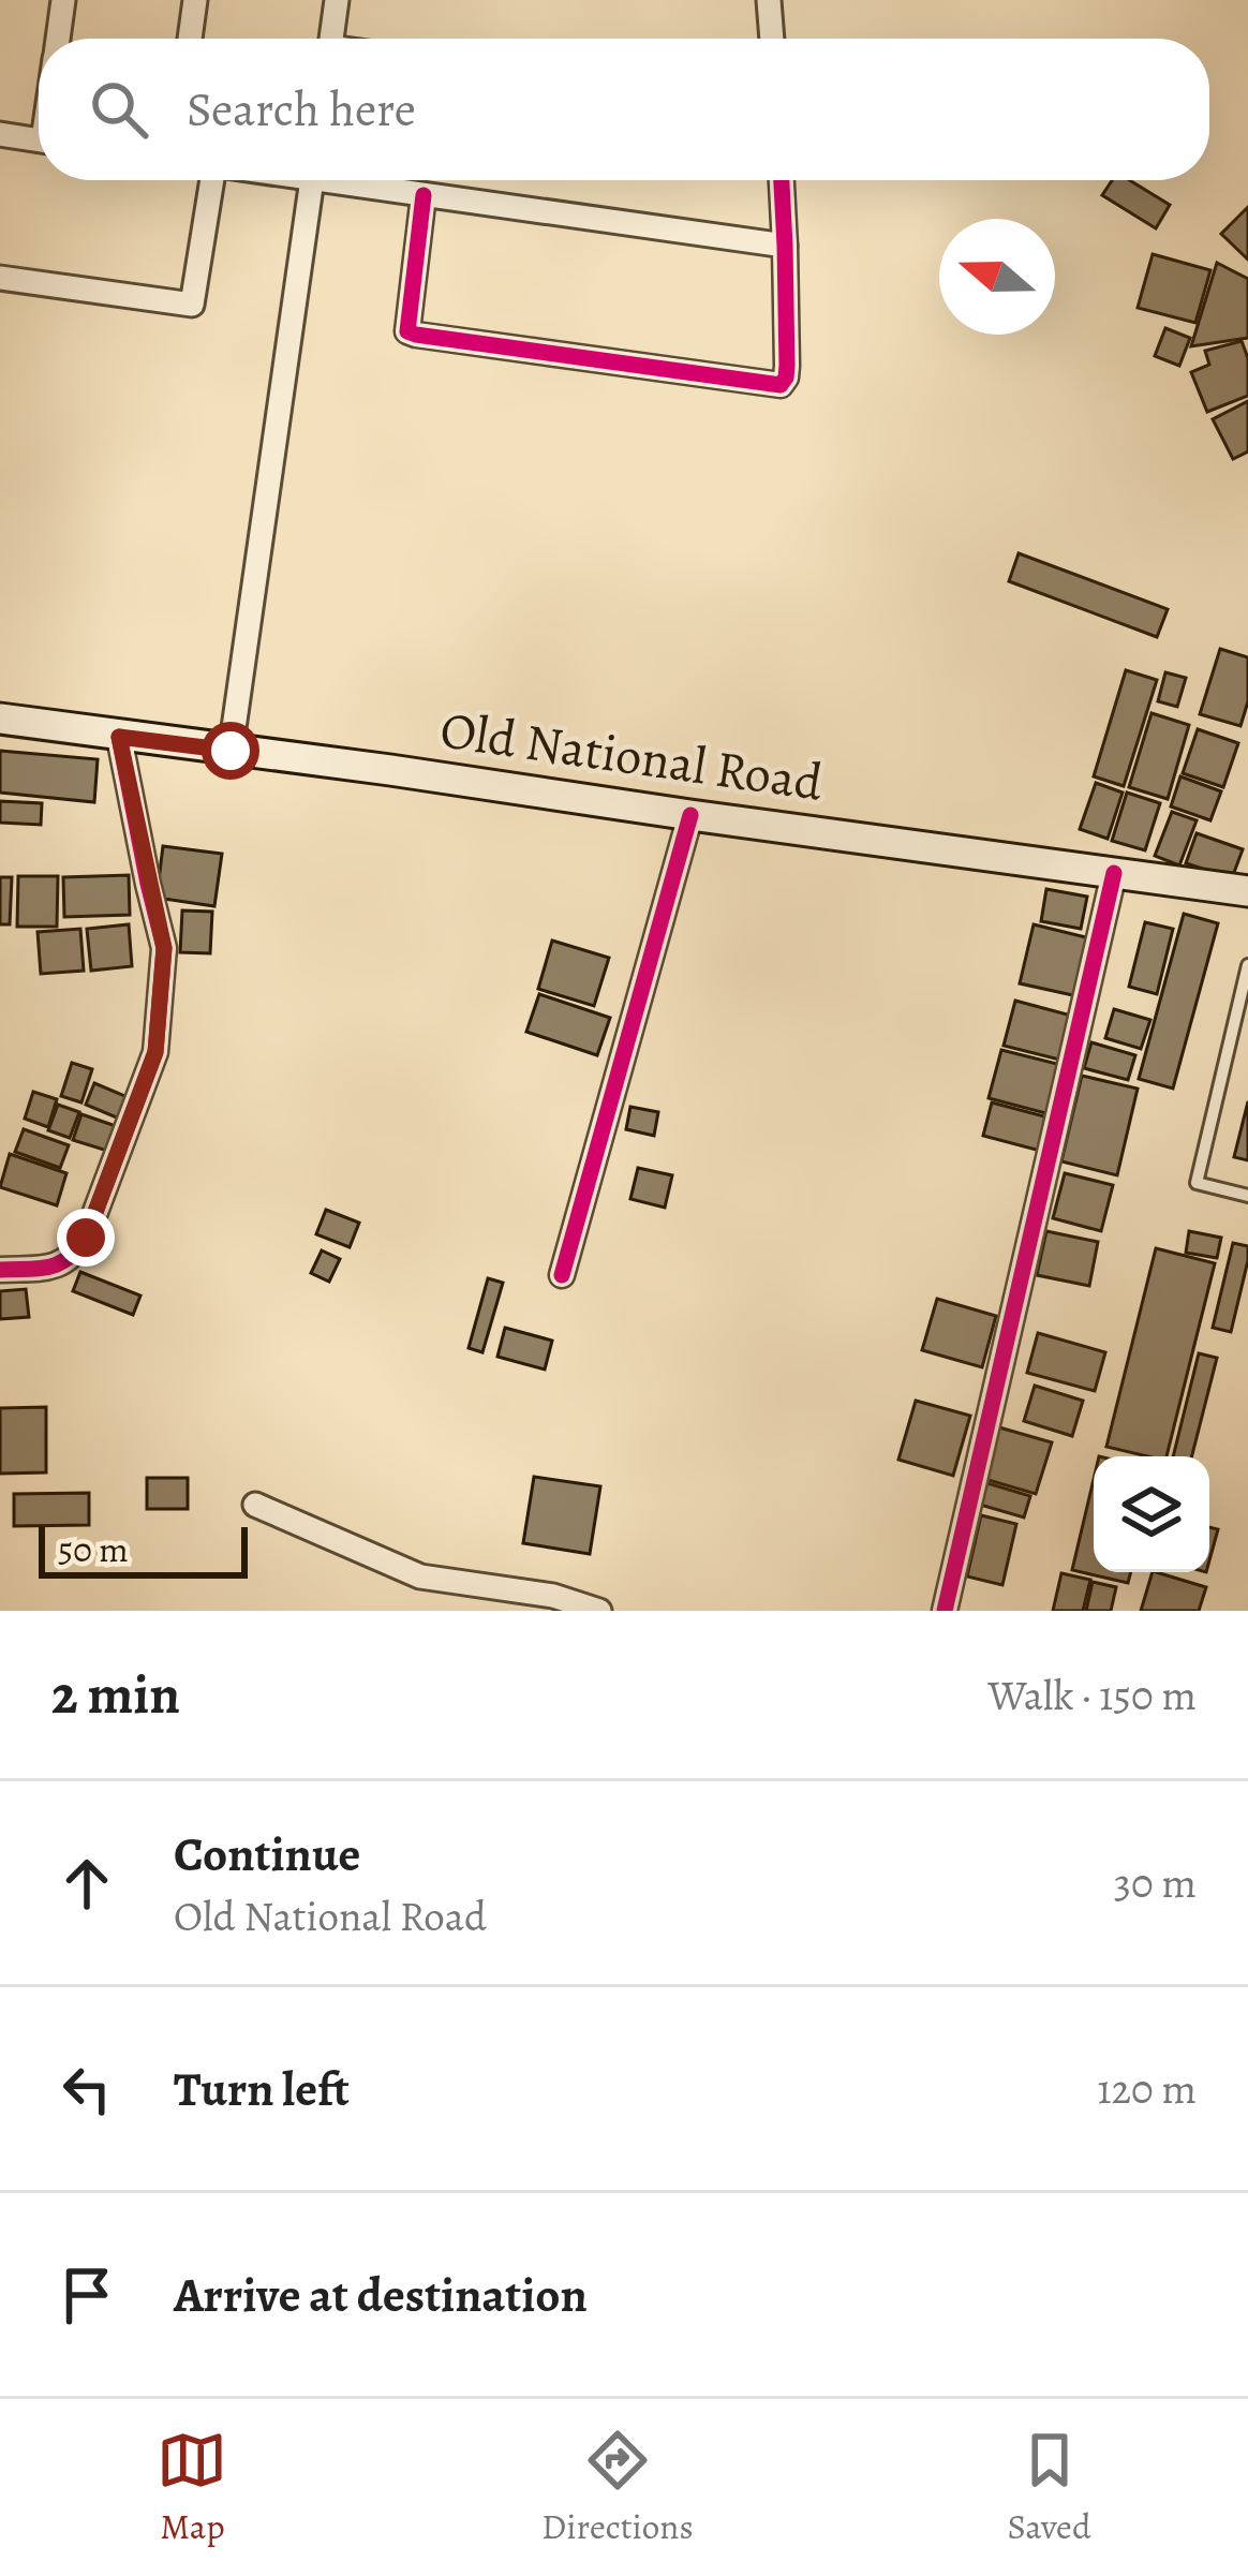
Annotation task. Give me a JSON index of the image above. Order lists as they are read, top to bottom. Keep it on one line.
{"streets":{"main road":["Old National Road"]},"scale_bar":"50 m","north":"left","page":{"search":"Search here","scale":"50 m","heading":["2 min","Walk · 150 m"],"list":[["Continue","Old National Road","30 m"],["Turn left","120 m"],"Arrive at destination"],"nav":["Map","Directions","Saved"]}}
